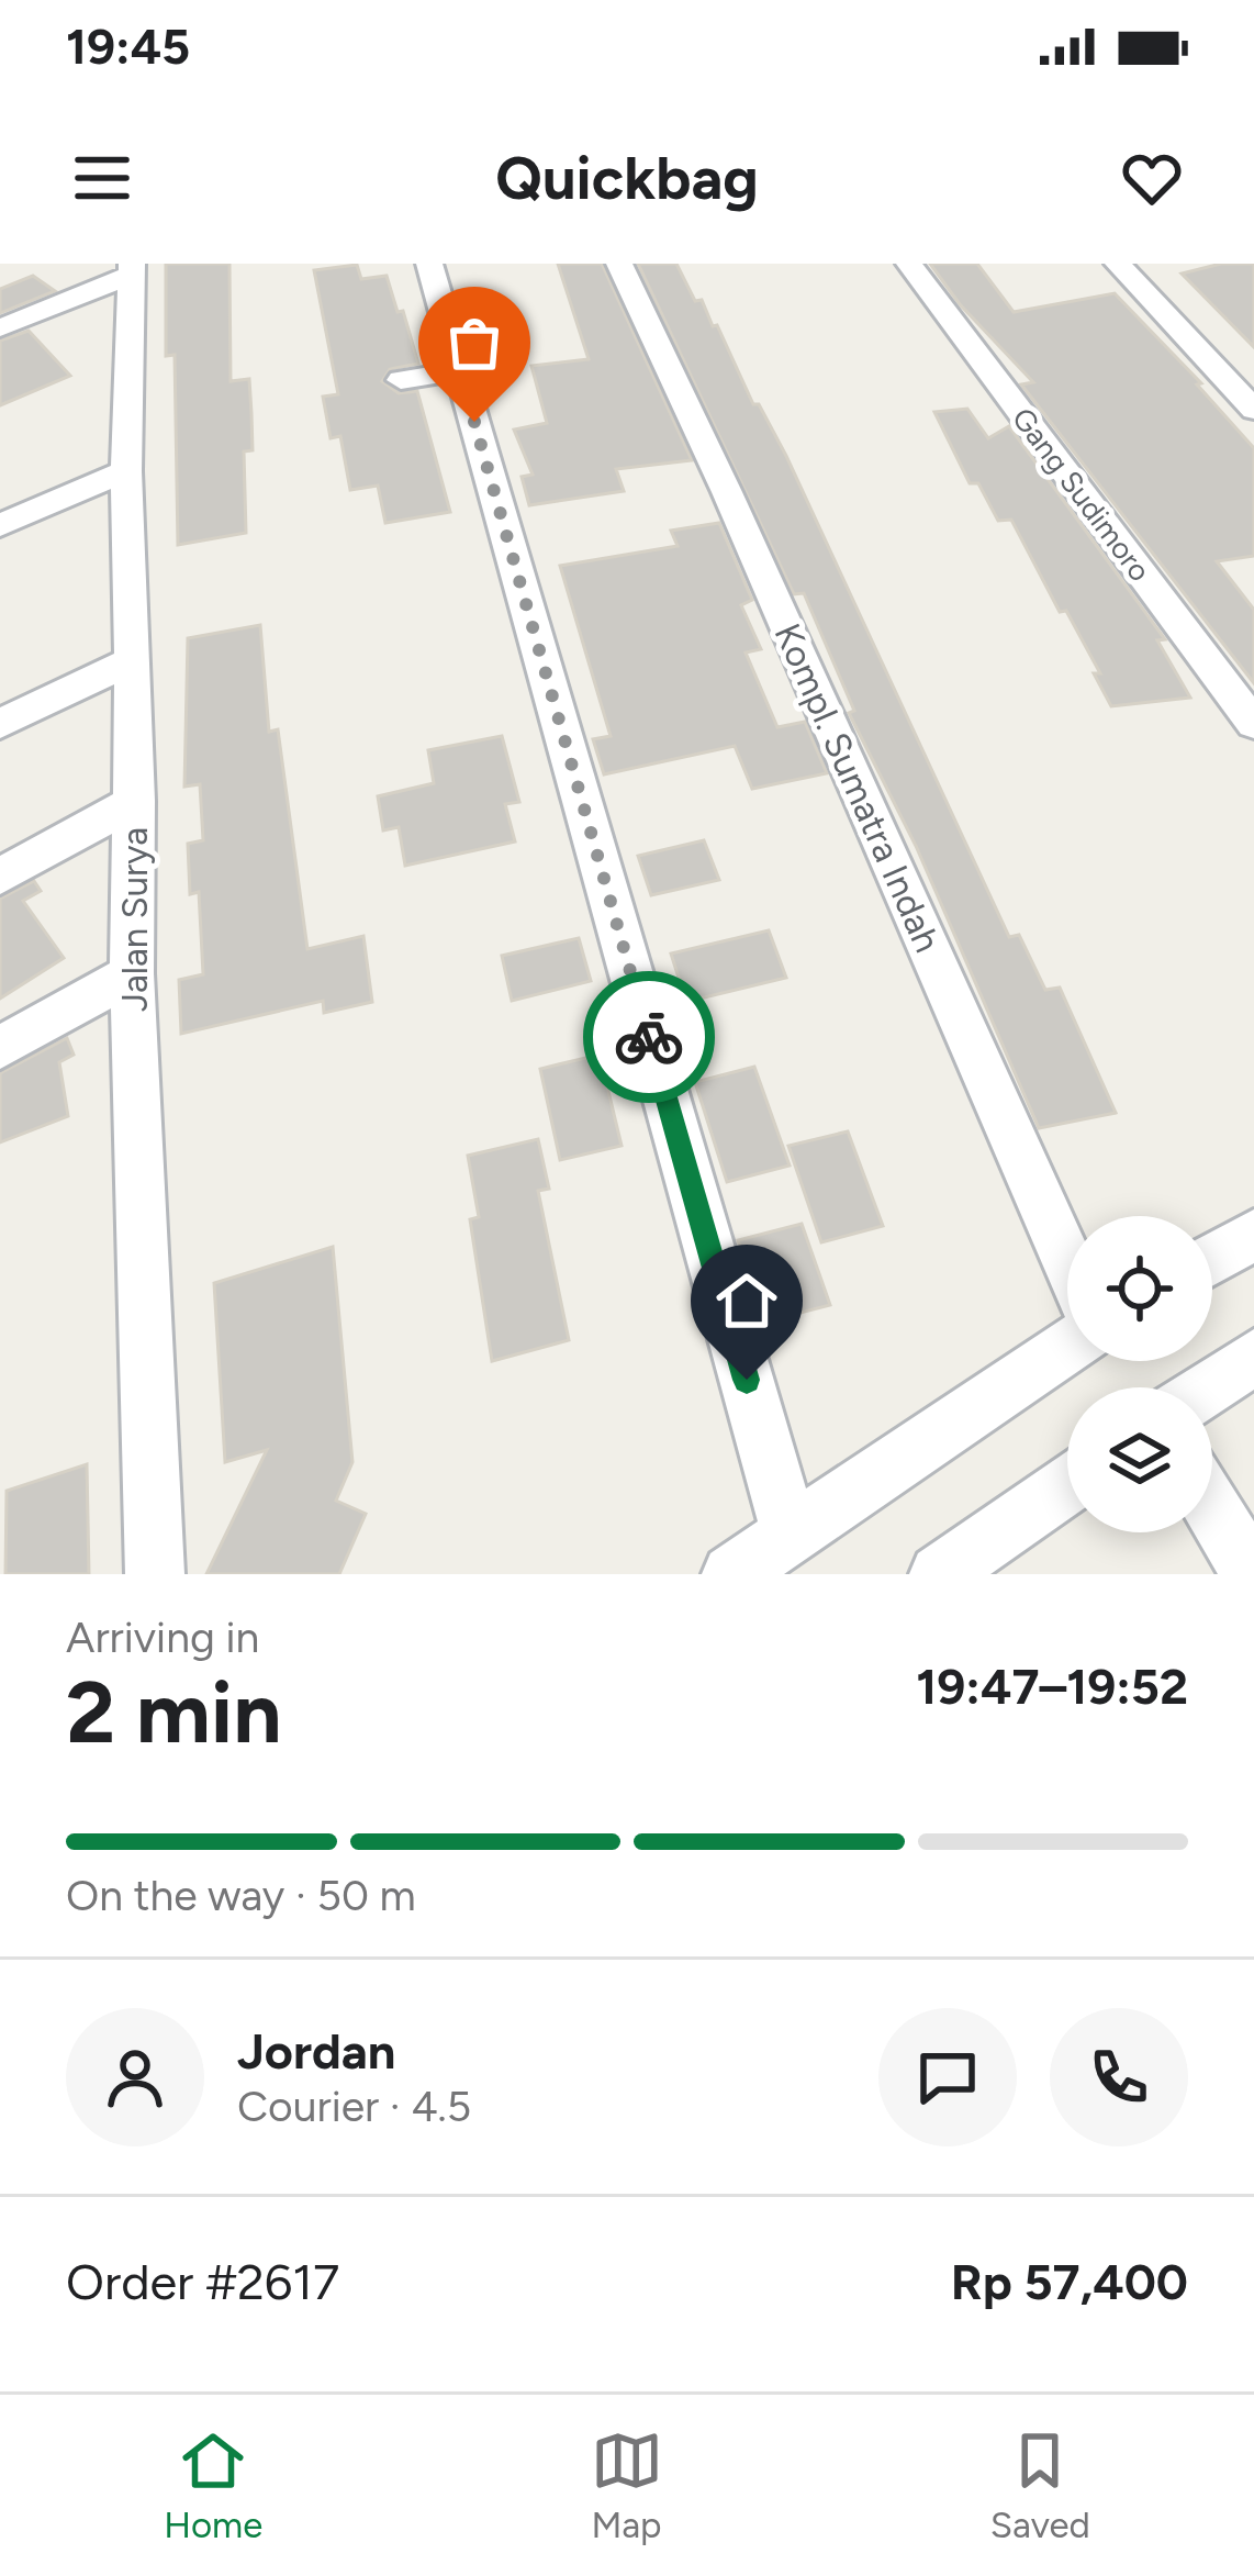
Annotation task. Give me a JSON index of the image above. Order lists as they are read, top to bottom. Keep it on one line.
{"streets":{"street":["Gang Sudimoro","Kompl. Sumatra Indah","Jalan Surya"]},"page":{"status":"19:45","header":"Quickbag","heading":["2 min","Arriving in","19:47–19:52"],"panel":["Jordan","Courier · 4.5","Order #2617","Rp 57,400"],"bar":"On the way · 50 m","tabs":["Home","Map","Saved"]}}
